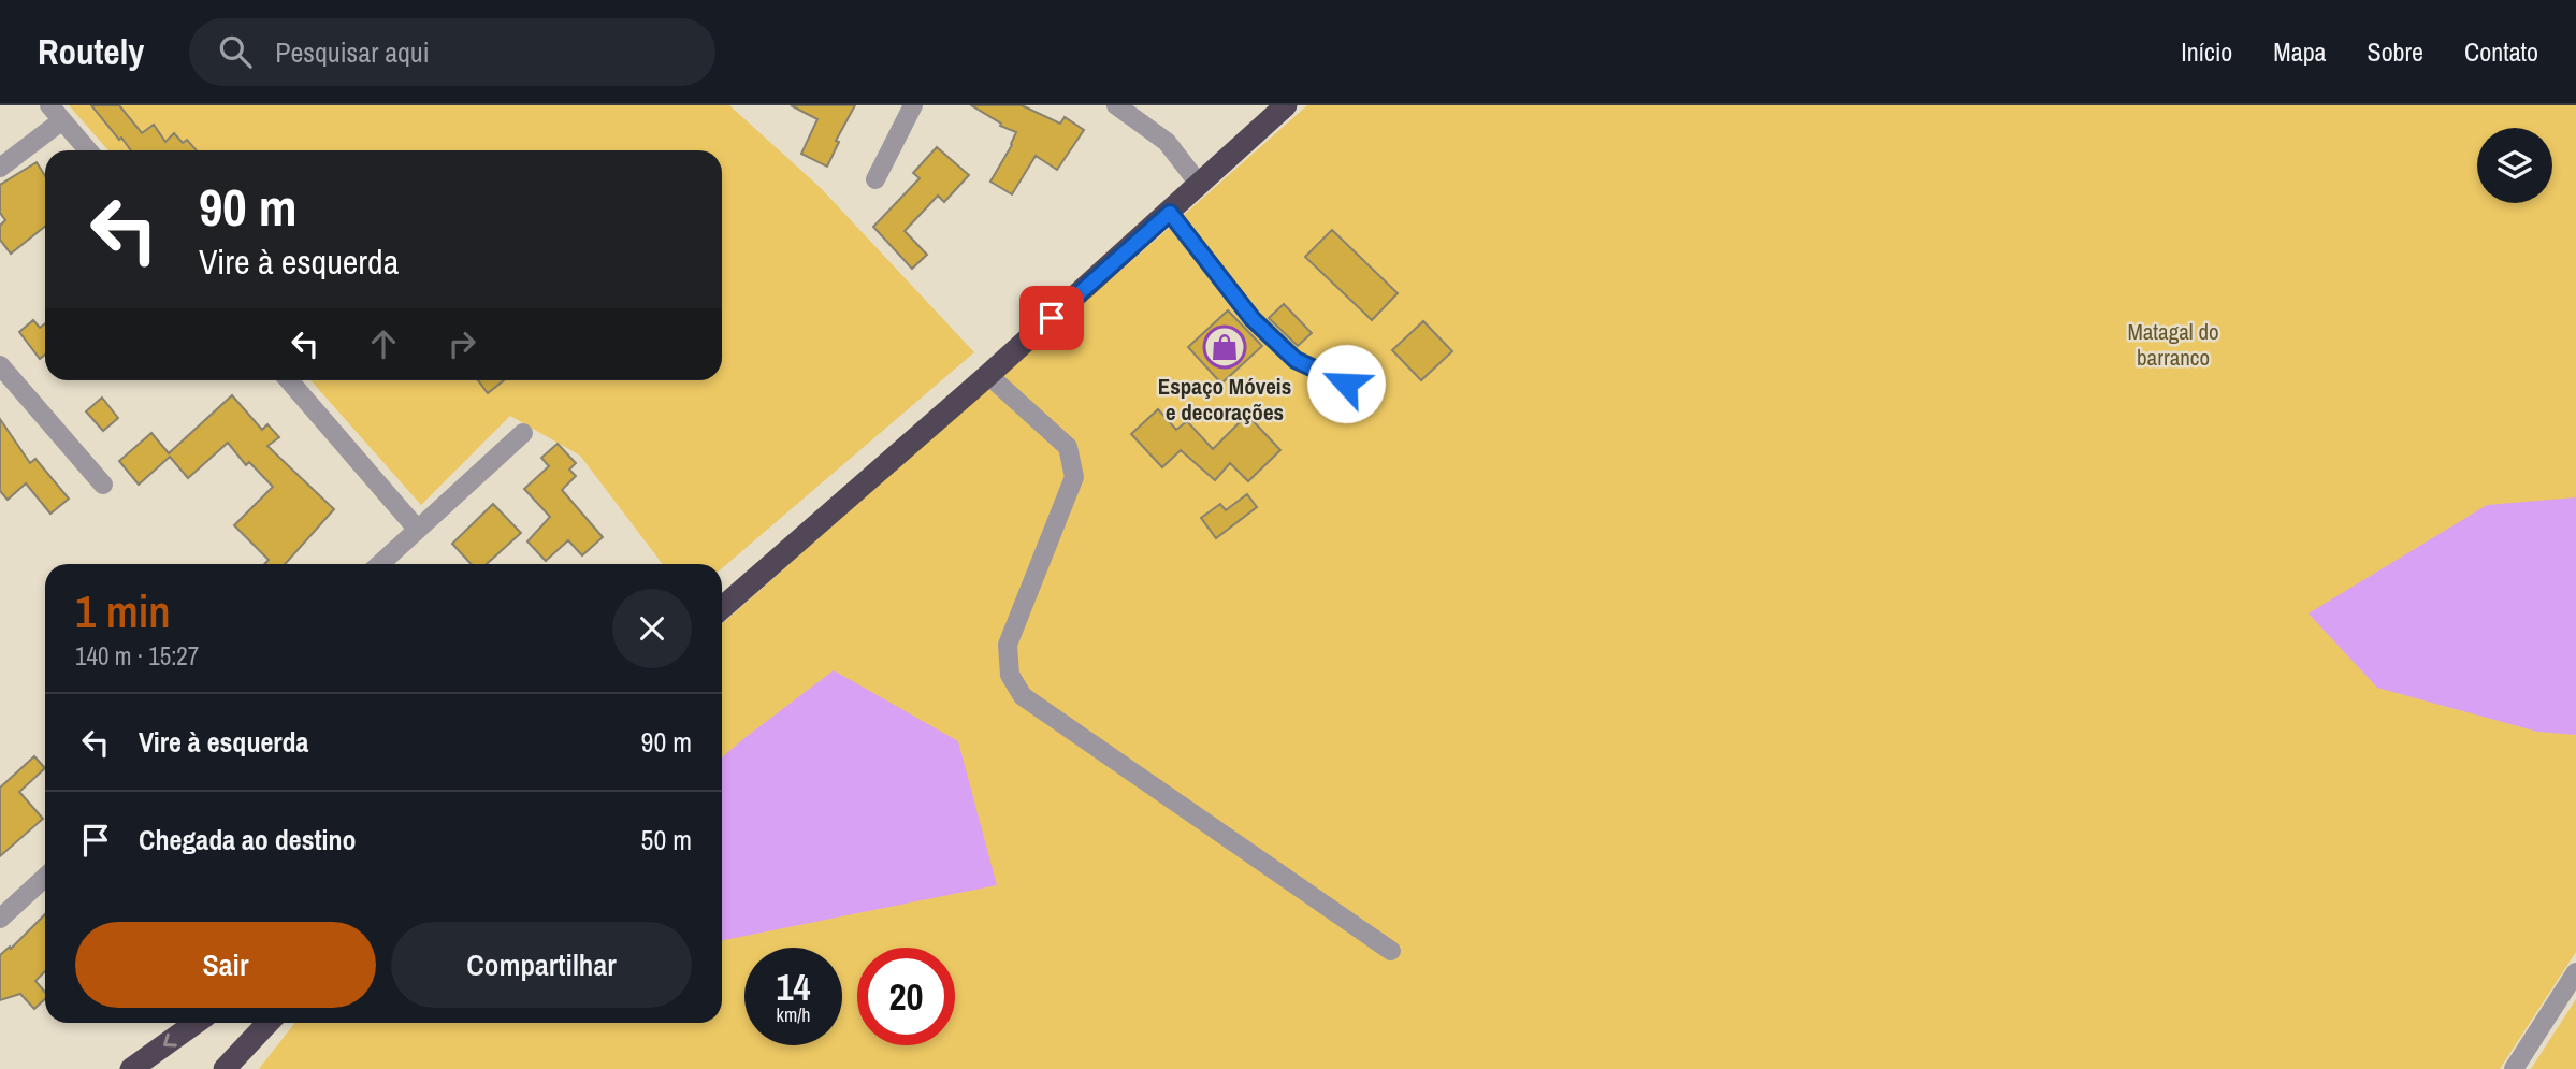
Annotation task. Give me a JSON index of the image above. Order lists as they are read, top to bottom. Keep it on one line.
{"parks":["Matagal do barranco"],"places":{"shop":["Espaço Móveis e decorações"]},"page":{"header":"Routely","search":"Pesquisar aqui","nav":["Início","Mapa","Sobre","Contato"],"turn":["90 m","Vire à esquerda"],"heading":["1 min","140 m · 15:27"],"list":[{"name":"Vire à esquerda","value":"90 m"},{"name":"Chegada ao destino","value":"50 m"}],"buttons":["Sair","Compartilhar"],"speed":"14 km/h","limit":"20"}}
